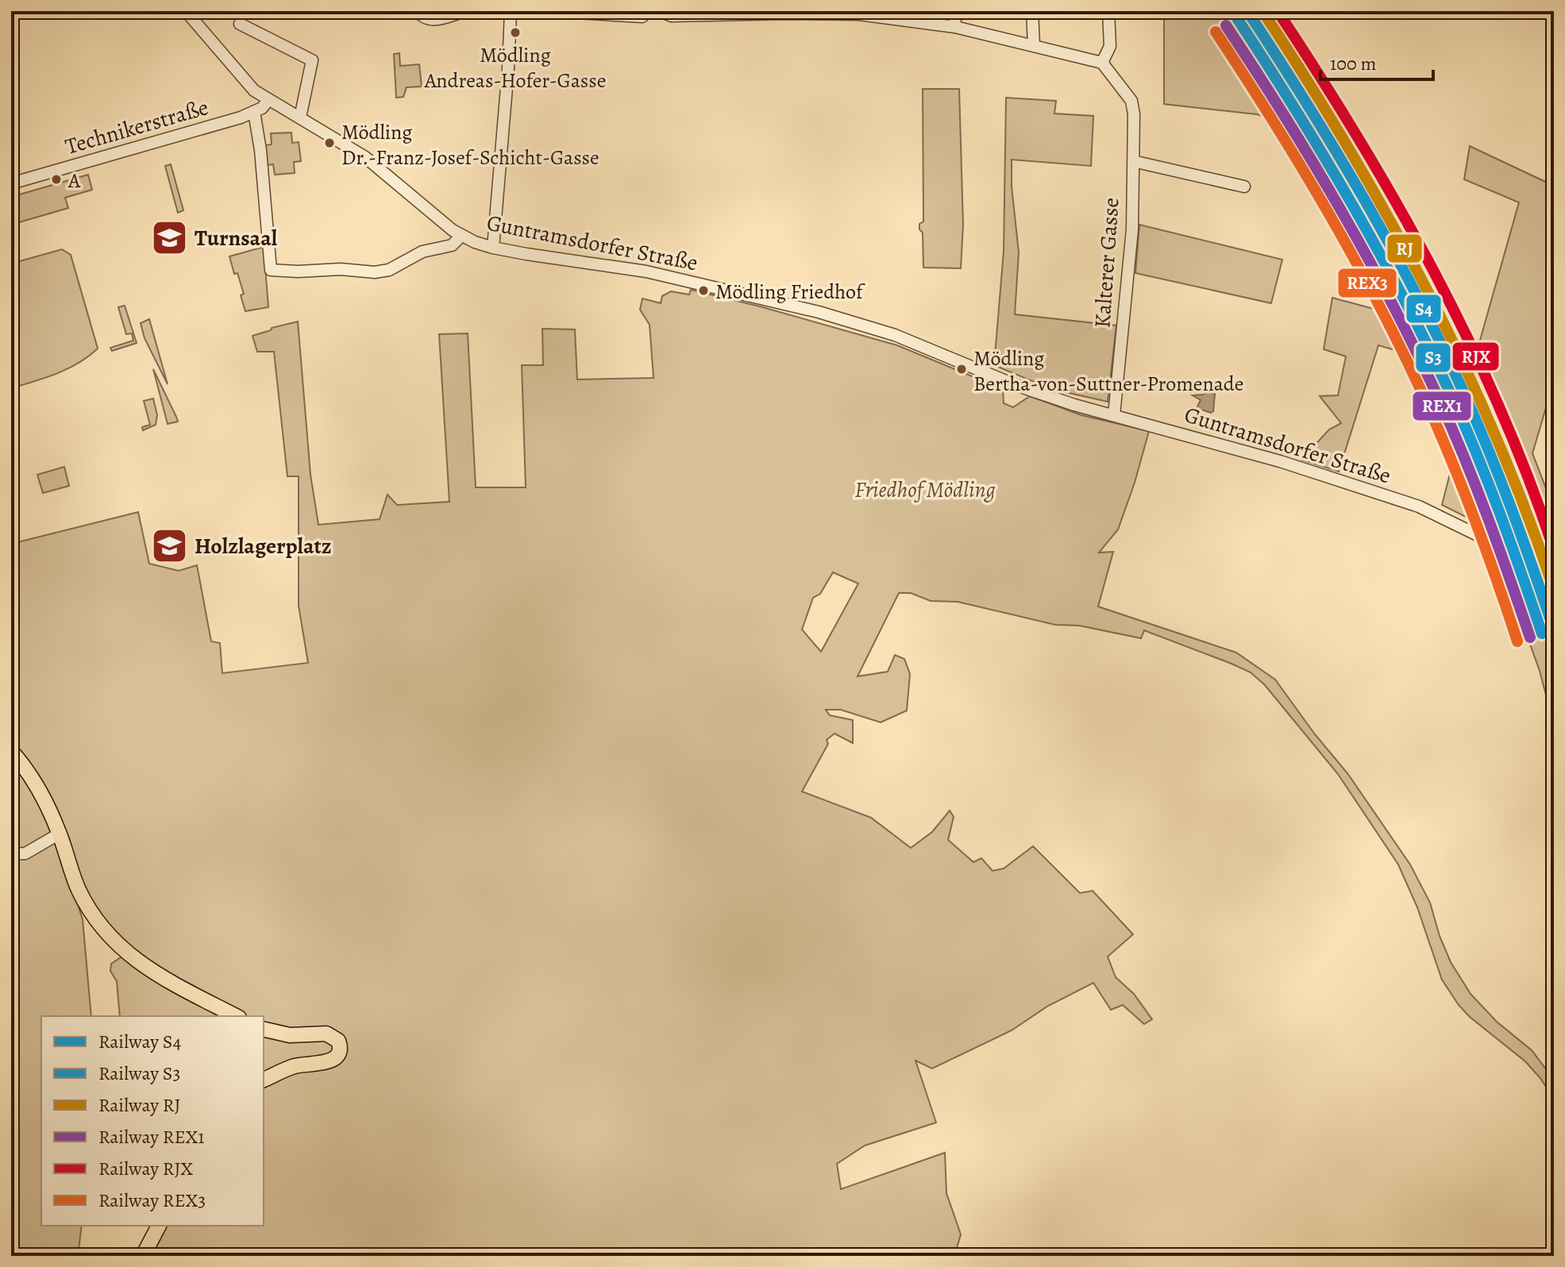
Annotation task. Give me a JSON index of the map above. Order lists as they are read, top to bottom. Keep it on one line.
{"streets":{"street":["Technikerstraße","Guntramsdorfer Straße","Kalterer Gasse"]},"crossings":[["Technikerstraße","Guntramsdorfer Straße"],["Guntramsdorfer Straße","Kalterer Gasse"]],"parks":["Friedhof Mödling"],"places":{"other":["Mödling Andreas-Hofer-Gasse","Mödling Dr.-Franz-Josef-Schicht-Gasse","A","Mödling Friedhof","Mödling Bertha-von-Suttner-Promenade"],"school or university":["Turnsaal","Holzlagerplatz"]},"lines":["rail line S4","rail line RJ","rail line RJX","rail line S3","rail line REX1","rail line REX3"],"legend":["Railway S4","Railway S3","Railway RJ","Railway REX1","Railway RJX","Railway REX3"],"scale_bar":"100 m"}
